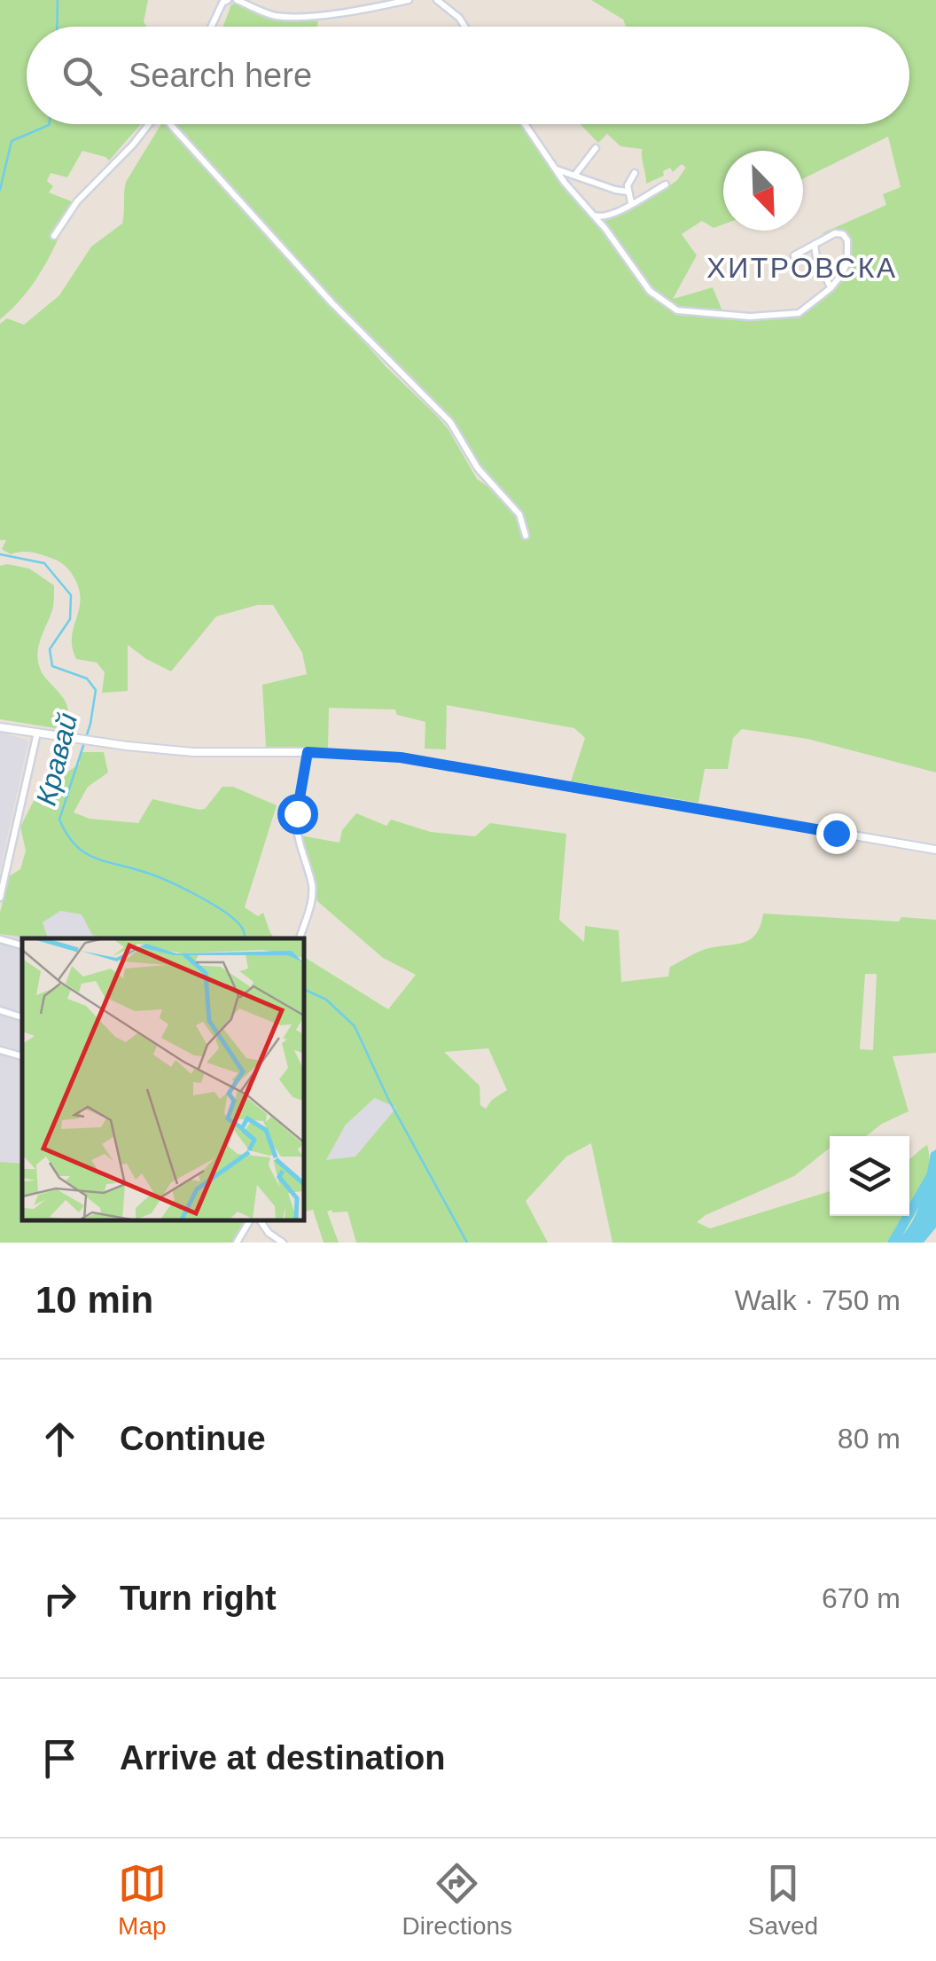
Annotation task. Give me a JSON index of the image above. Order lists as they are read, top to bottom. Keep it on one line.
{"districts":["ХИТРОВСКА"],"water":["Кравай"],"north":"bottom right","page":{"search":"Search here","heading":["10 min","Walk · 750 m"],"list":[["Continue","80 m"],["Turn right","670 m"],"Arrive at destination"],"nav":["Map","Directions","Saved"]}}
